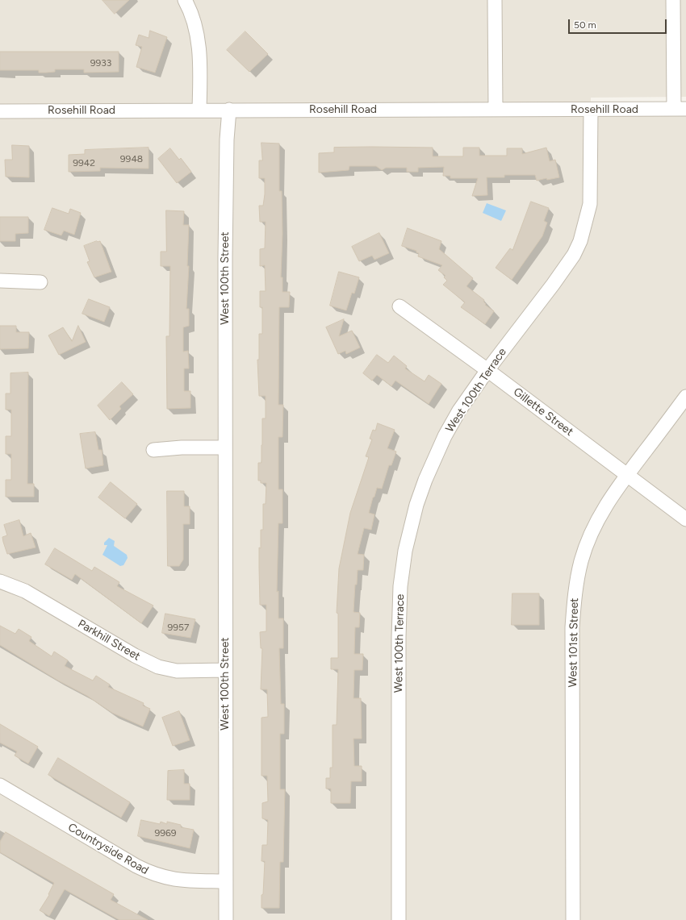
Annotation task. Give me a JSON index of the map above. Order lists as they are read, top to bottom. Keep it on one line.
{"streets":{"street":["Rosehill Road","West 100th Street","West 100th Terrace","Gillette Street","Parkhill Street","West 101st Street","Countryside Road"]},"crossings":[["Rosehill Road","West 100th Street"],["Rosehill Road","West 100th Terrace"],["West 100th Street","Parkhill Street"],["West 100th Street","Countryside Road"],["West 100th Terrace","Gillette Street"],["Gillette Street","West 101st Street"]],"house_numbers":["9933","9948","9942","9957","9969"],"scale_bar":"50 m"}
